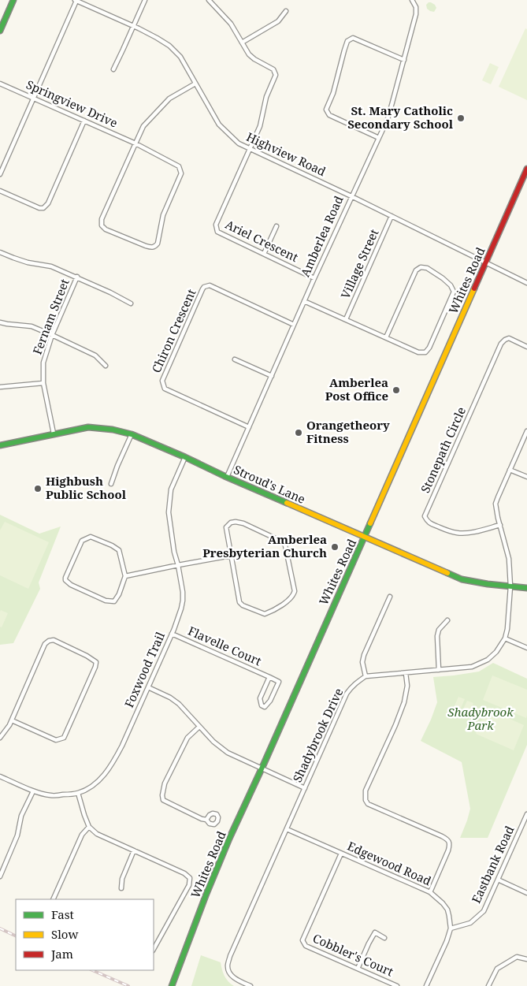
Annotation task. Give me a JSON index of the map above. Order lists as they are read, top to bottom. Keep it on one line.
{"streets":{"main road":["Whites Road","Stroud's Lane"],"street":["Springview Drive","Highview Road","Amberlea Road","Ariel Crescent","Village Street","Fernam Street","Chiron Crescent","Stonepath Circle","Flavelle Court","Foxwood Trail","Shadybrook Drive","Edgewood Road","Eastbank Road","Cobbler's Court"]},"crossings":[["Highview Road","Amberlea Road"],["Highview Road","Ariel Crescent"],["Highview Road","Village Street"],["Highview Road","Whites Road"],["Amberlea Road","Ariel Crescent"],["Amberlea Road","Chiron Crescent"],["Amberlea Road","Stroud's Lane"],["Whites Road","Stroud's Lane"],["Fernam Street","Stroud's Lane"],["Stroud's Lane","Foxwood Trail"],["Flavelle Court","Foxwood Trail"],["Shadybrook Drive","Edgewood Road"],["Edgewood Road","Eastbank Road"],["Edgewood Road","Cobbler's Court"]],"parks":["Shadybrook Park"],"places":["St. Mary Catholic Secondary School","Amberlea Post Office","Orangetheory Fitness","Highbush Public School","Amberlea Presbyterian Church"],"legend":["Fast","Slow","Jam"]}
